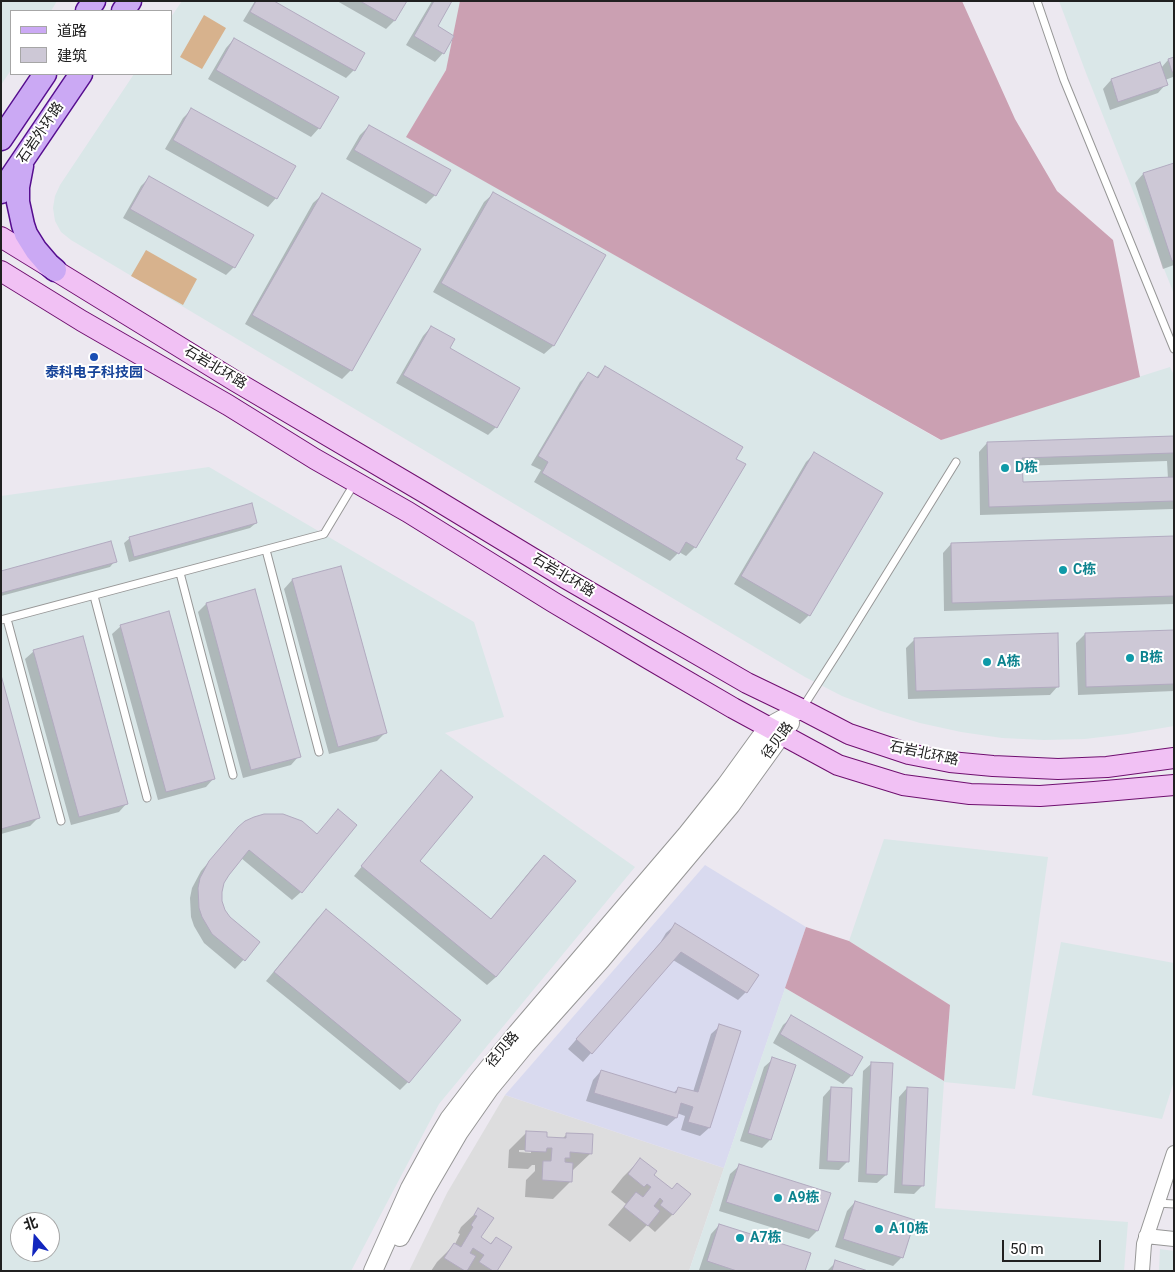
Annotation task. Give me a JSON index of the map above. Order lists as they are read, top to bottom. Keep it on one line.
{"streets":{"main road":["石岩外环路","石岩北环路"],"street":["径贝路"]},"crossings":[["石岩北环路","径贝路"]],"places":["泰科电子科技园","D栋","C栋","B栋","A栋","A9栋","A10栋","A7栋"],"legend":["道路","建筑"],"scale_bar":"50 m","north":"top"}
